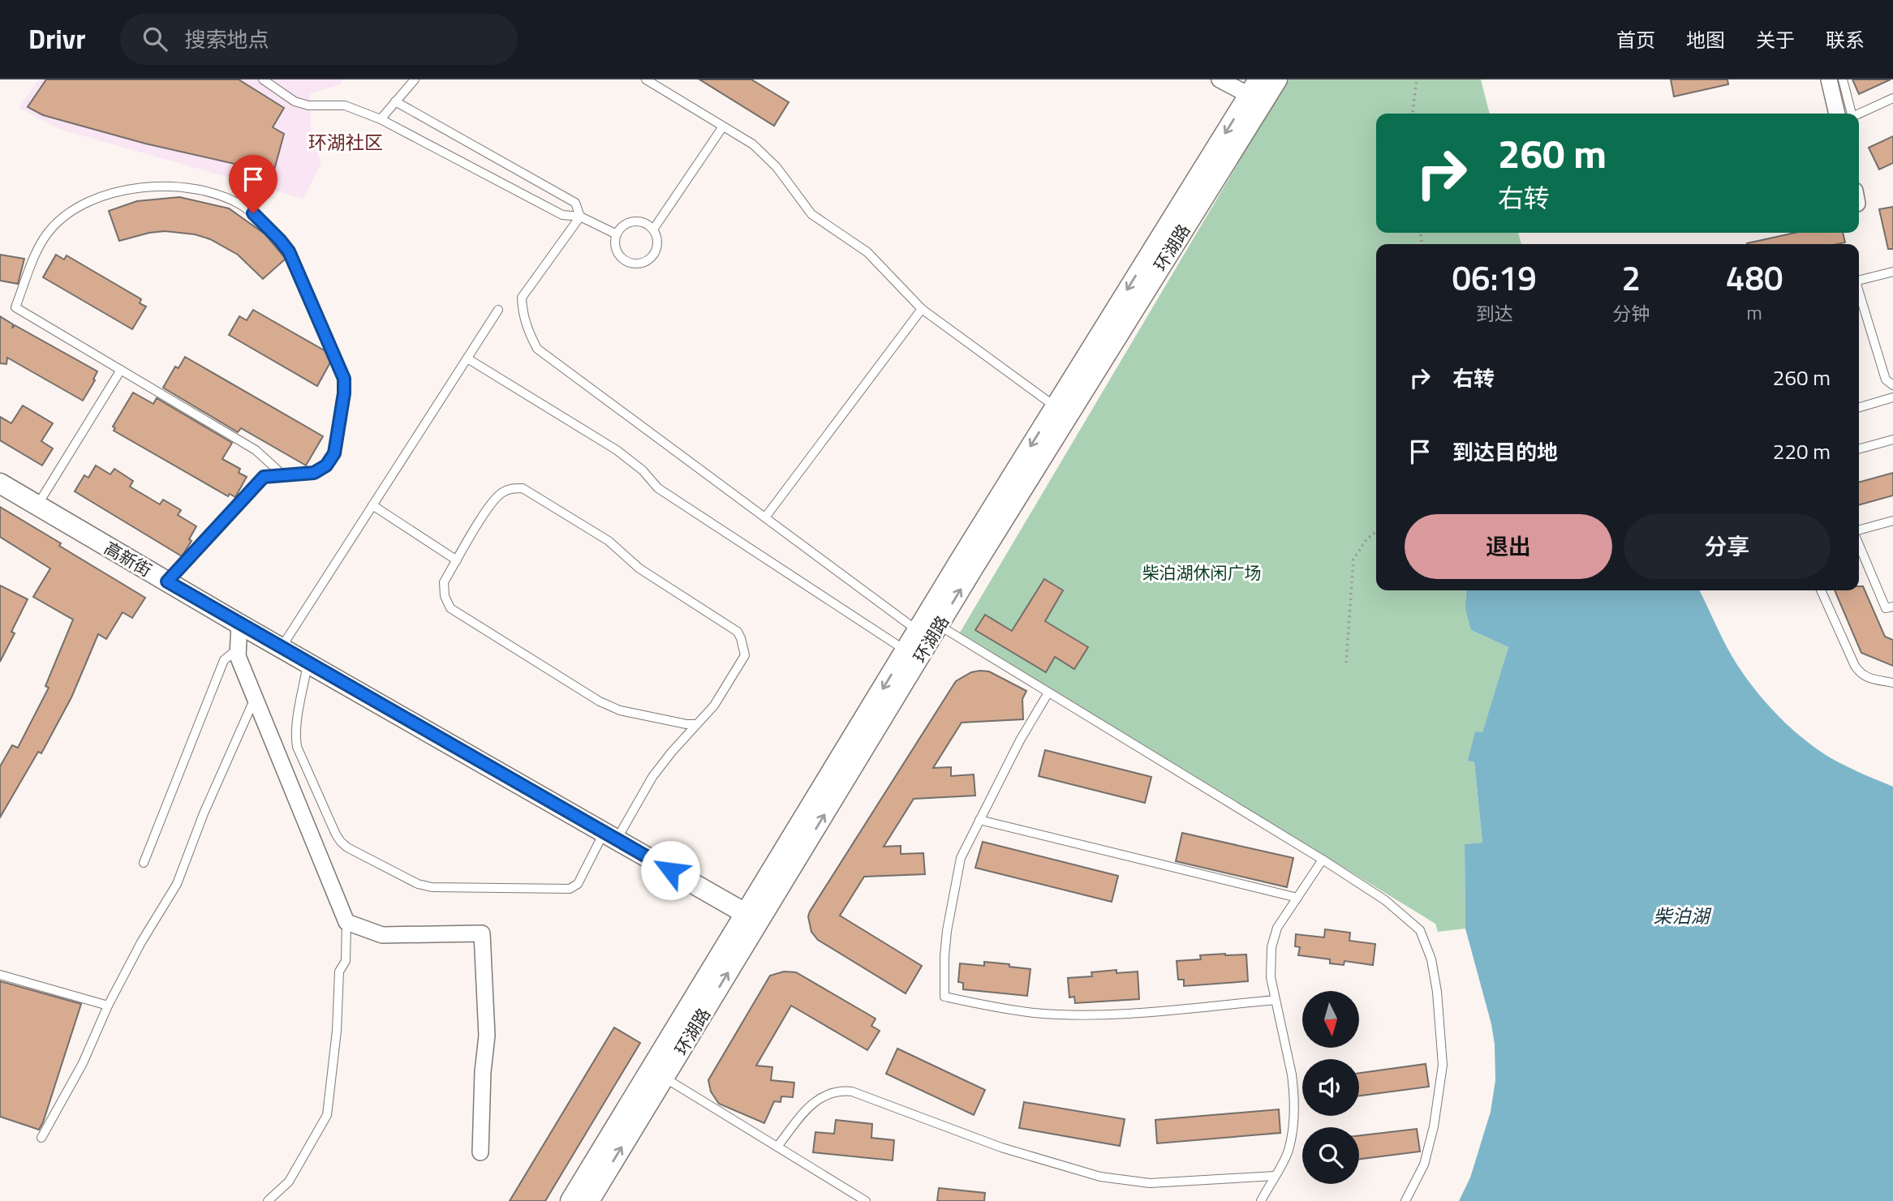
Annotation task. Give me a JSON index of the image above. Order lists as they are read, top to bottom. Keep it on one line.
{"streets":{"street":["环湖路","高新街"]},"crossings":[["环湖路","高新街"]],"districts":["环湖社区"],"water":["柴泊湖"],"parks":["柴泊湖休闲广场"],"north":"bottom","page":{"header":"Drivr","search":"搜索地点","nav":["首页","地图","关于","联系"],"turn":["260 m","右转"],"eta":["06:19","到达","2","分钟","480","m"],"list":[{"name":"右转","value":"260 m"},{"name":"到达目的地","value":"220 m"}],"buttons":["退出","分享"]}}
